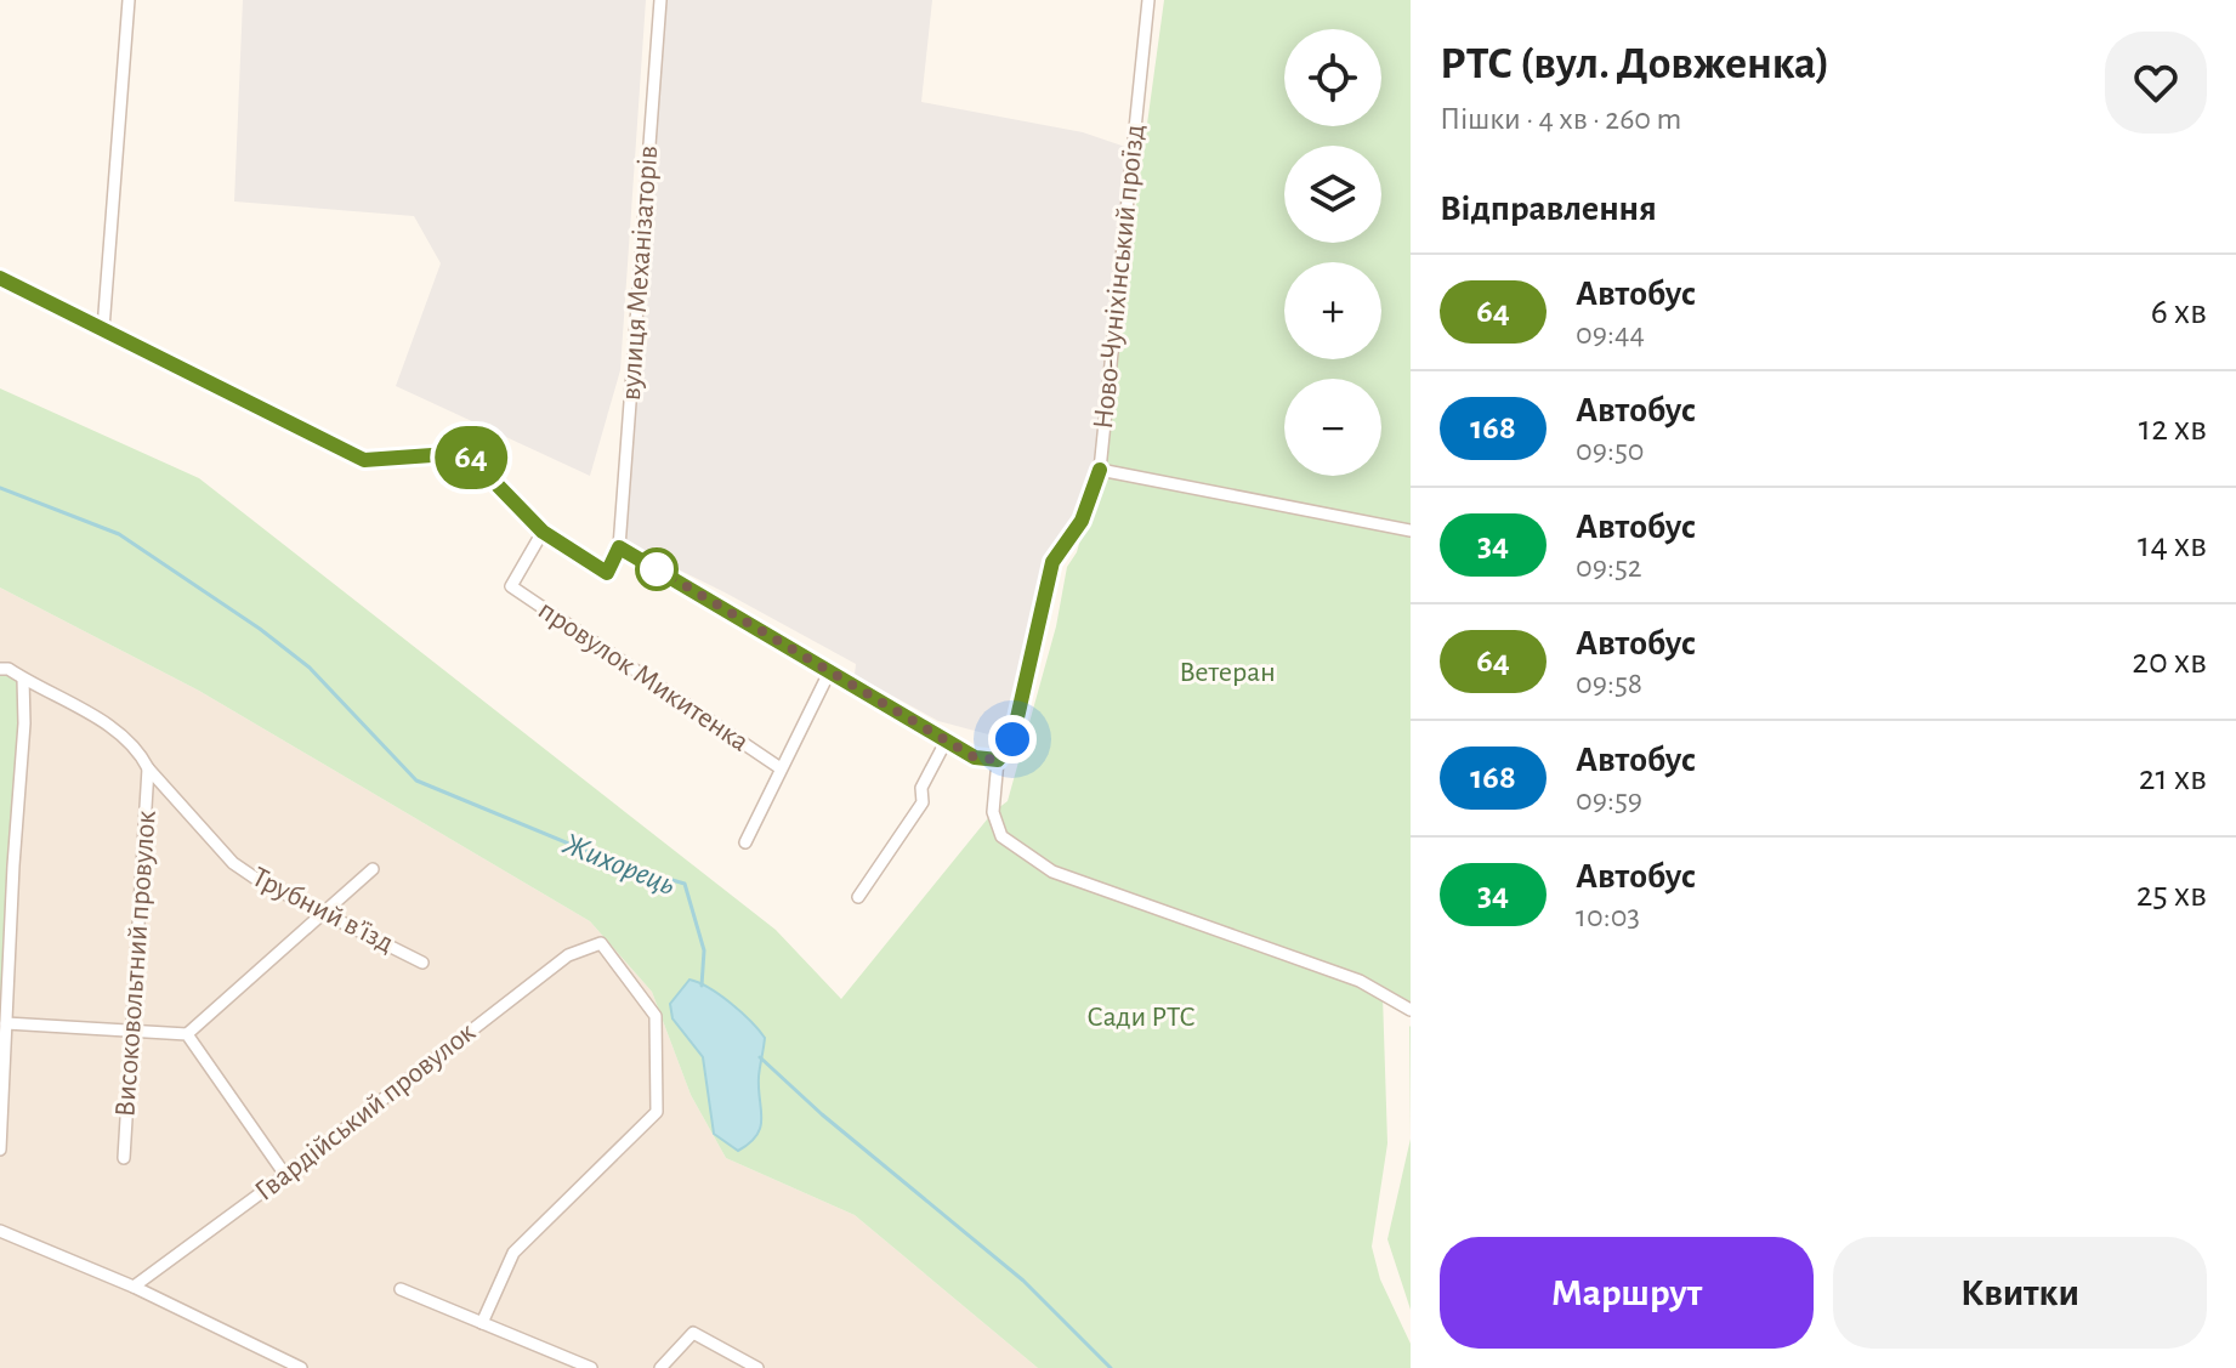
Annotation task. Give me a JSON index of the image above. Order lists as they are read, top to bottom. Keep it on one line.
{"streets":{"street":["вулиця Механізаторів","Ново-Чуніхінський проїзд","провулок Микитенка","Трубний в’їзд","Високовольтний провулок","Гвардійський провулок"]},"crossings":[["Трубний в’їзд","Високовольтний провулок"]],"water":["Жихорець"],"parks":["Ветеран","Сади РТС"],"lines":["bus line 64"],"page":{"on_map":"64","heading":[["РТС (вул. Довженка)","Пішки · 4 хв · 260 m"],"Відправлення"],"map_buttons":["+","−"],"list":[{"mark":"64","name":"Автобус","note":"09:44","value":"6 хв"},{"mark":"168","name":"Автобус","note":"09:50","value":"12 хв"},{"mark":"34","name":"Автобус","note":"09:52","value":"14 хв"},{"mark":"64","name":"Автобус","note":"09:58","value":"20 хв"},{"mark":"168","name":"Автобус","note":"09:59","value":"21 хв"},{"mark":"34","name":"Автобус","note":"10:03","value":"25 хв"}],"buttons":["Маршрут","Квитки"]}}
